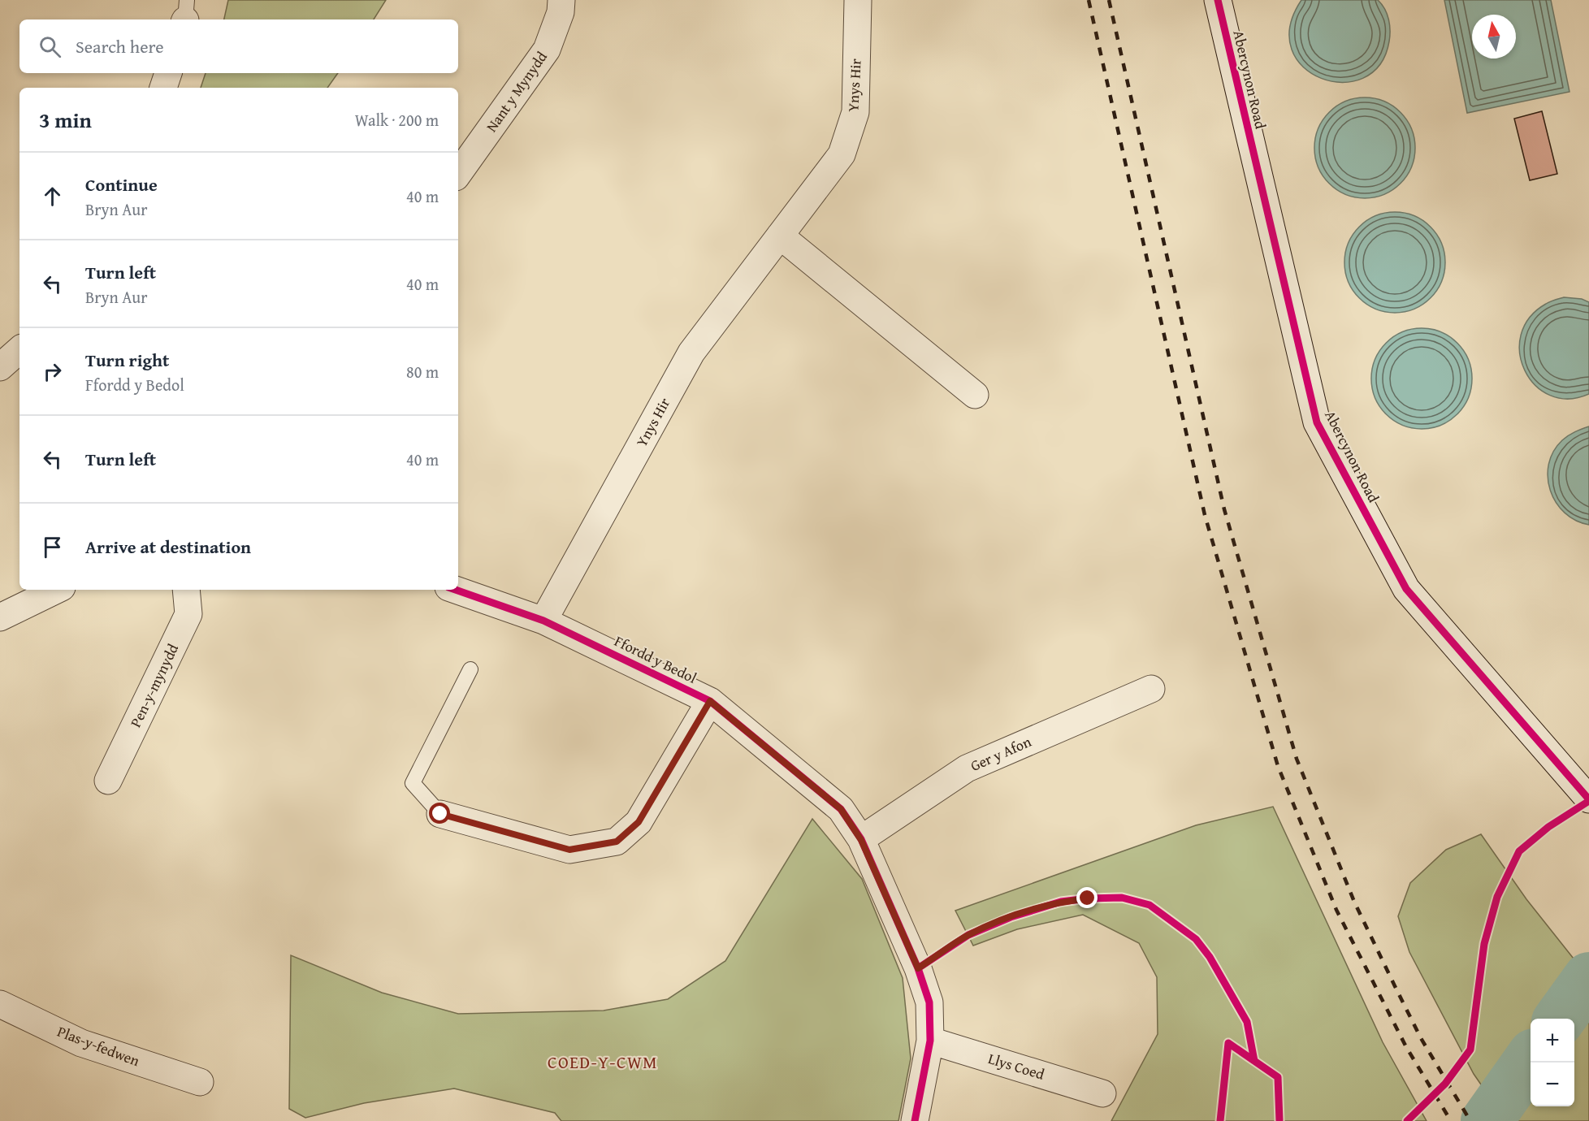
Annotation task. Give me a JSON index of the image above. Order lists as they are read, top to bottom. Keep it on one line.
{"streets":{"street":["Abercynon Road","Ynys Hir","Nant y Mynydd","Ffordd y Bedol","Pen-y-mynydd","Ger y Afon","Plas-y-fedwen","Llys Coed"]},"crossings":[["Ynys Hir","Ffordd y Bedol"],["Ffordd y Bedol","Ger y Afon"],["Ffordd y Bedol","Llys Coed"]],"districts":["COED-Y-CWM"],"north":"top","page":{"search":"Search here","heading":["3 min","Walk · 200 m"],"list":[["Continue","Bryn Aur","40 m"],["Turn left","Bryn Aur","40 m"],["Turn right","Ffordd y Bedol","80 m"],["Turn left","40 m"],"Arrive at destination"],"map_buttons":["+","−"]}}
